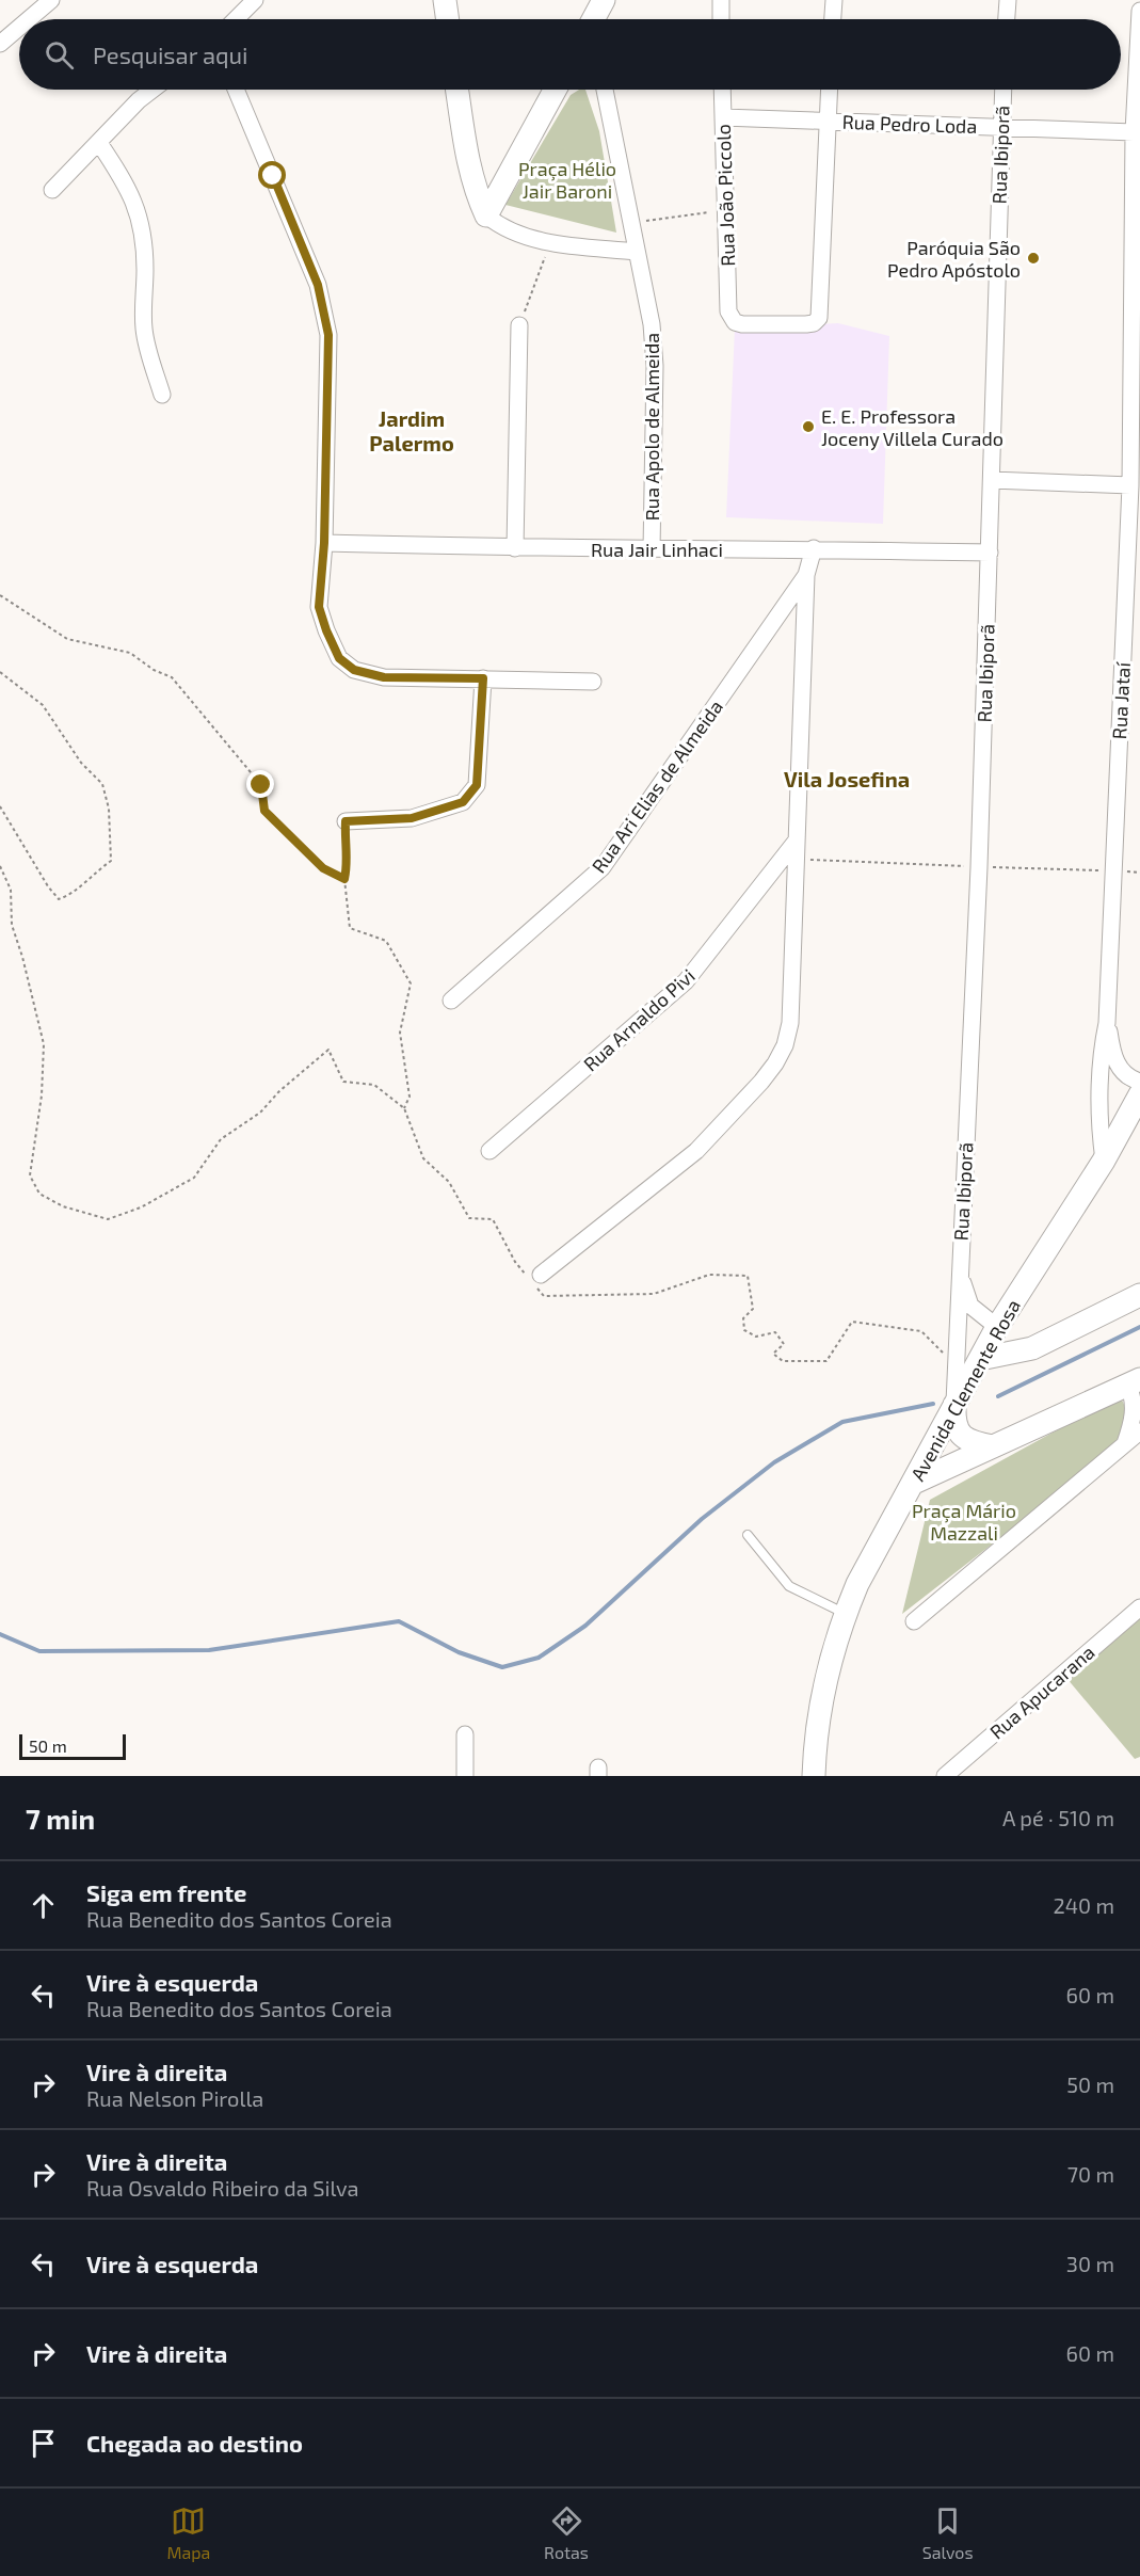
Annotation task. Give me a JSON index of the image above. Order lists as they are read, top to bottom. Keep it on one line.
{"streets":{"main road":["Avenida Clemente Rosa"],"street":["Rua Pedro Loda","Rua Ibiporã","Rua João Piccolo","Rua Apolo de Almeida","Rua Jair Linhaci","Rua Jataí","Rua Ari Elias de Almeida","Rua Arnaldo Pivi","Rua Apucarana"]},"crossings":[["Rua Pedro Loda","Rua Ibiporã"],["Rua Pedro Loda","Rua João Piccolo"],["Rua Pedro Loda","Rua Jataí"],["Rua Ibiporã","Rua Jair Linhaci"],["Rua Ibiporã","Avenida Clemente Rosa"],["Rua Apolo de Almeida","Rua Jair Linhaci"],["Rua Jataí","Avenida Clemente Rosa"]],"districts":["Jardim Palermo","Vila Josefina"],"parks":["Praça Hélio Jair Baroni","Praça Mário Mazzali"],"places":["Paróquia São Pedro Apóstolo","E. E. Professora Joceny Villela Curado"],"scale_bar":"50 m","page":{"search":"Pesquisar aqui","scale":"50 m","heading":["7 min","A pé · 510 m"],"list":[["Siga em frente","Rua Benedito dos Santos Coreia","240 m"],["Vire à esquerda","Rua Benedito dos Santos Coreia","60 m"],["Vire à direita","Rua Nelson Pirolla","50 m"],["Vire à direita","Rua Osvaldo Ribeiro da Silva","70 m"],["Vire à esquerda","30 m"],["Vire à direita","60 m"],"Chegada ao destino"],"nav":["Mapa","Rotas","Salvos"]}}
